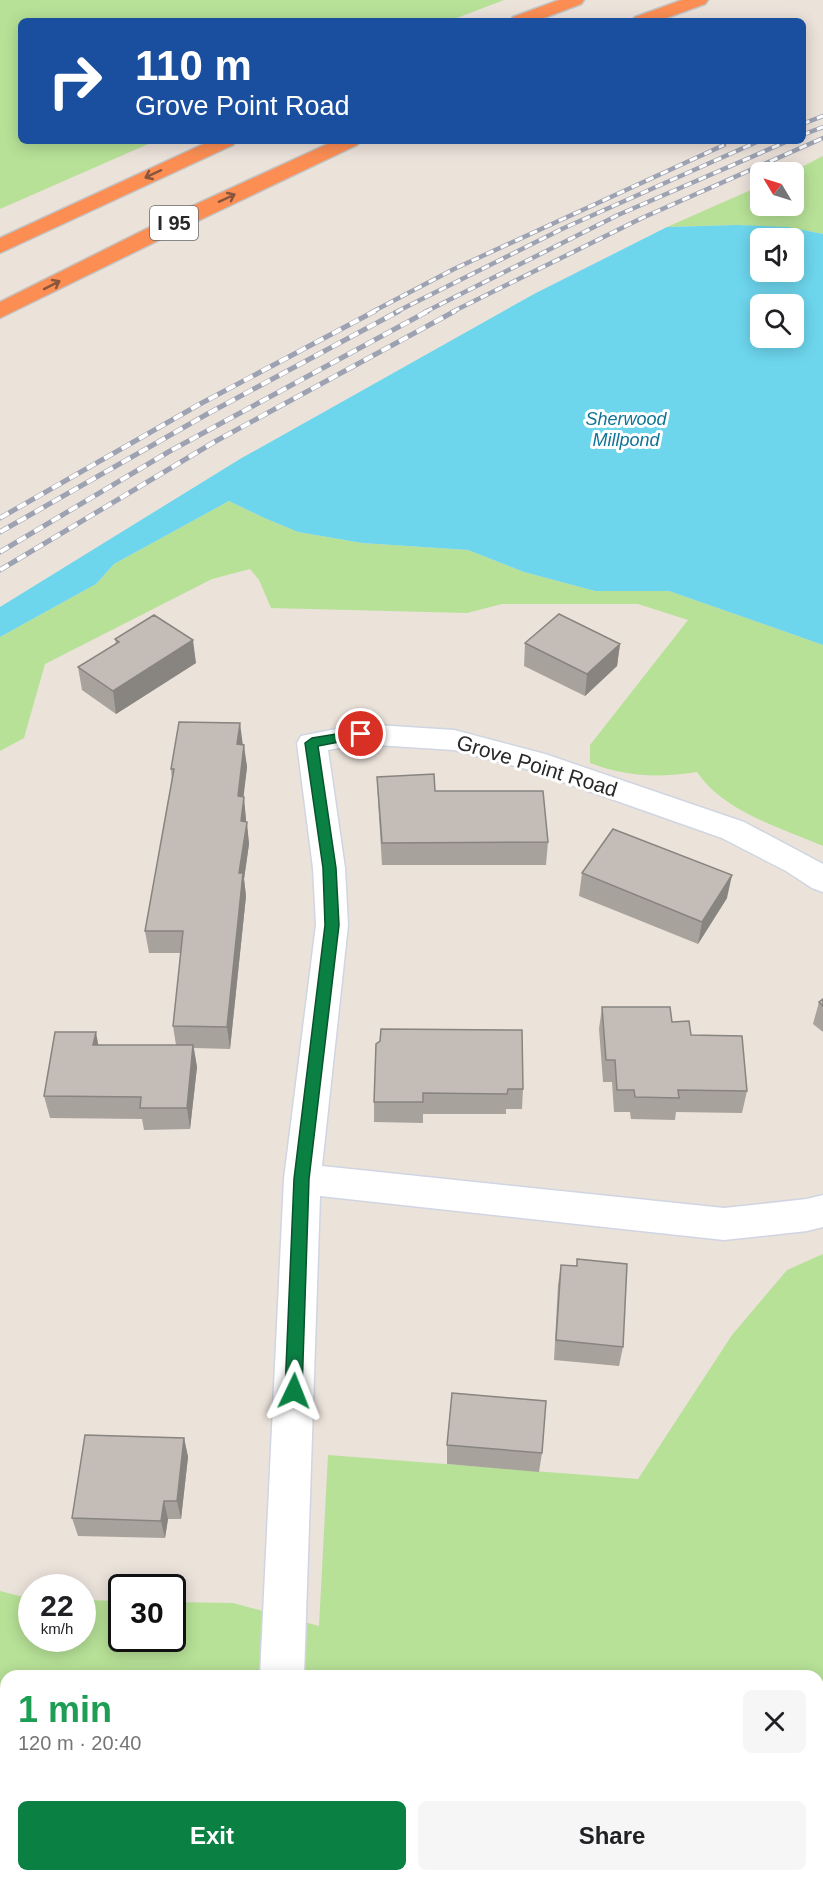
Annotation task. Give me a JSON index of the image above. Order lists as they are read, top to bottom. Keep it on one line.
{"streets":{"highway":["I 95"],"street":["Grove Point Road"]},"water":["Sherwood Millpond"],"north":"top left","page":{"turn":["110 m","Grove Point Road"],"speed":"22 km/h","limit":"30","heading":["1 min","120 m · 20:40"],"buttons":["Exit","Share"]}}
